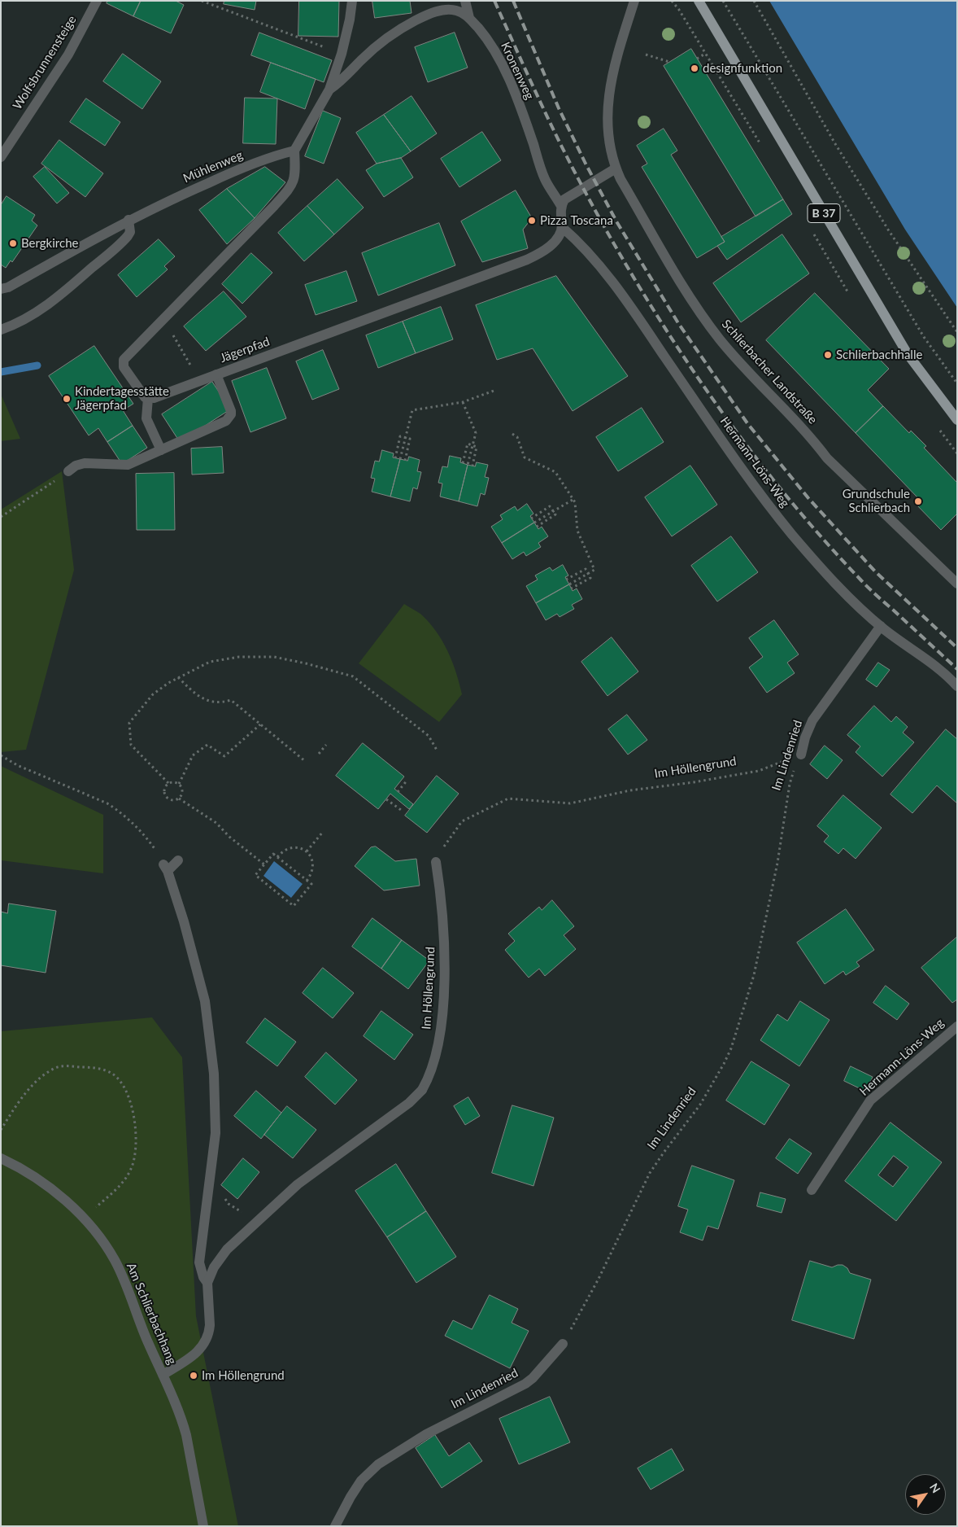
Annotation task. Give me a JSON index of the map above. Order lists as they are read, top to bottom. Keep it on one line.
{"streets":{"main road":["B 37"],"street":["Wolfsbrunnensteige","Kronenweg","Mühlenweg","Jägerpfad","Schlierbacher Landstraße","Hermann-Löns-Weg","Im Lindenried","Im Höllengrund","Am Schlierbachhang"]},"crossings":[["Jägerpfad","Hermann-Löns-Weg"],["Hermann-Löns-Weg","Im Lindenried"],["Im Lindenried","Im Höllengrund"],["Im Höllengrund","Am Schlierbachhang"]],"places":["designfunktion","Pizza Toscana","Bergkirche","Schlierbachhalle","Kindertagesstätte Jägerpfad","Grundschule Schlierbach","Im Höllengrund"],"north":"top right"}
